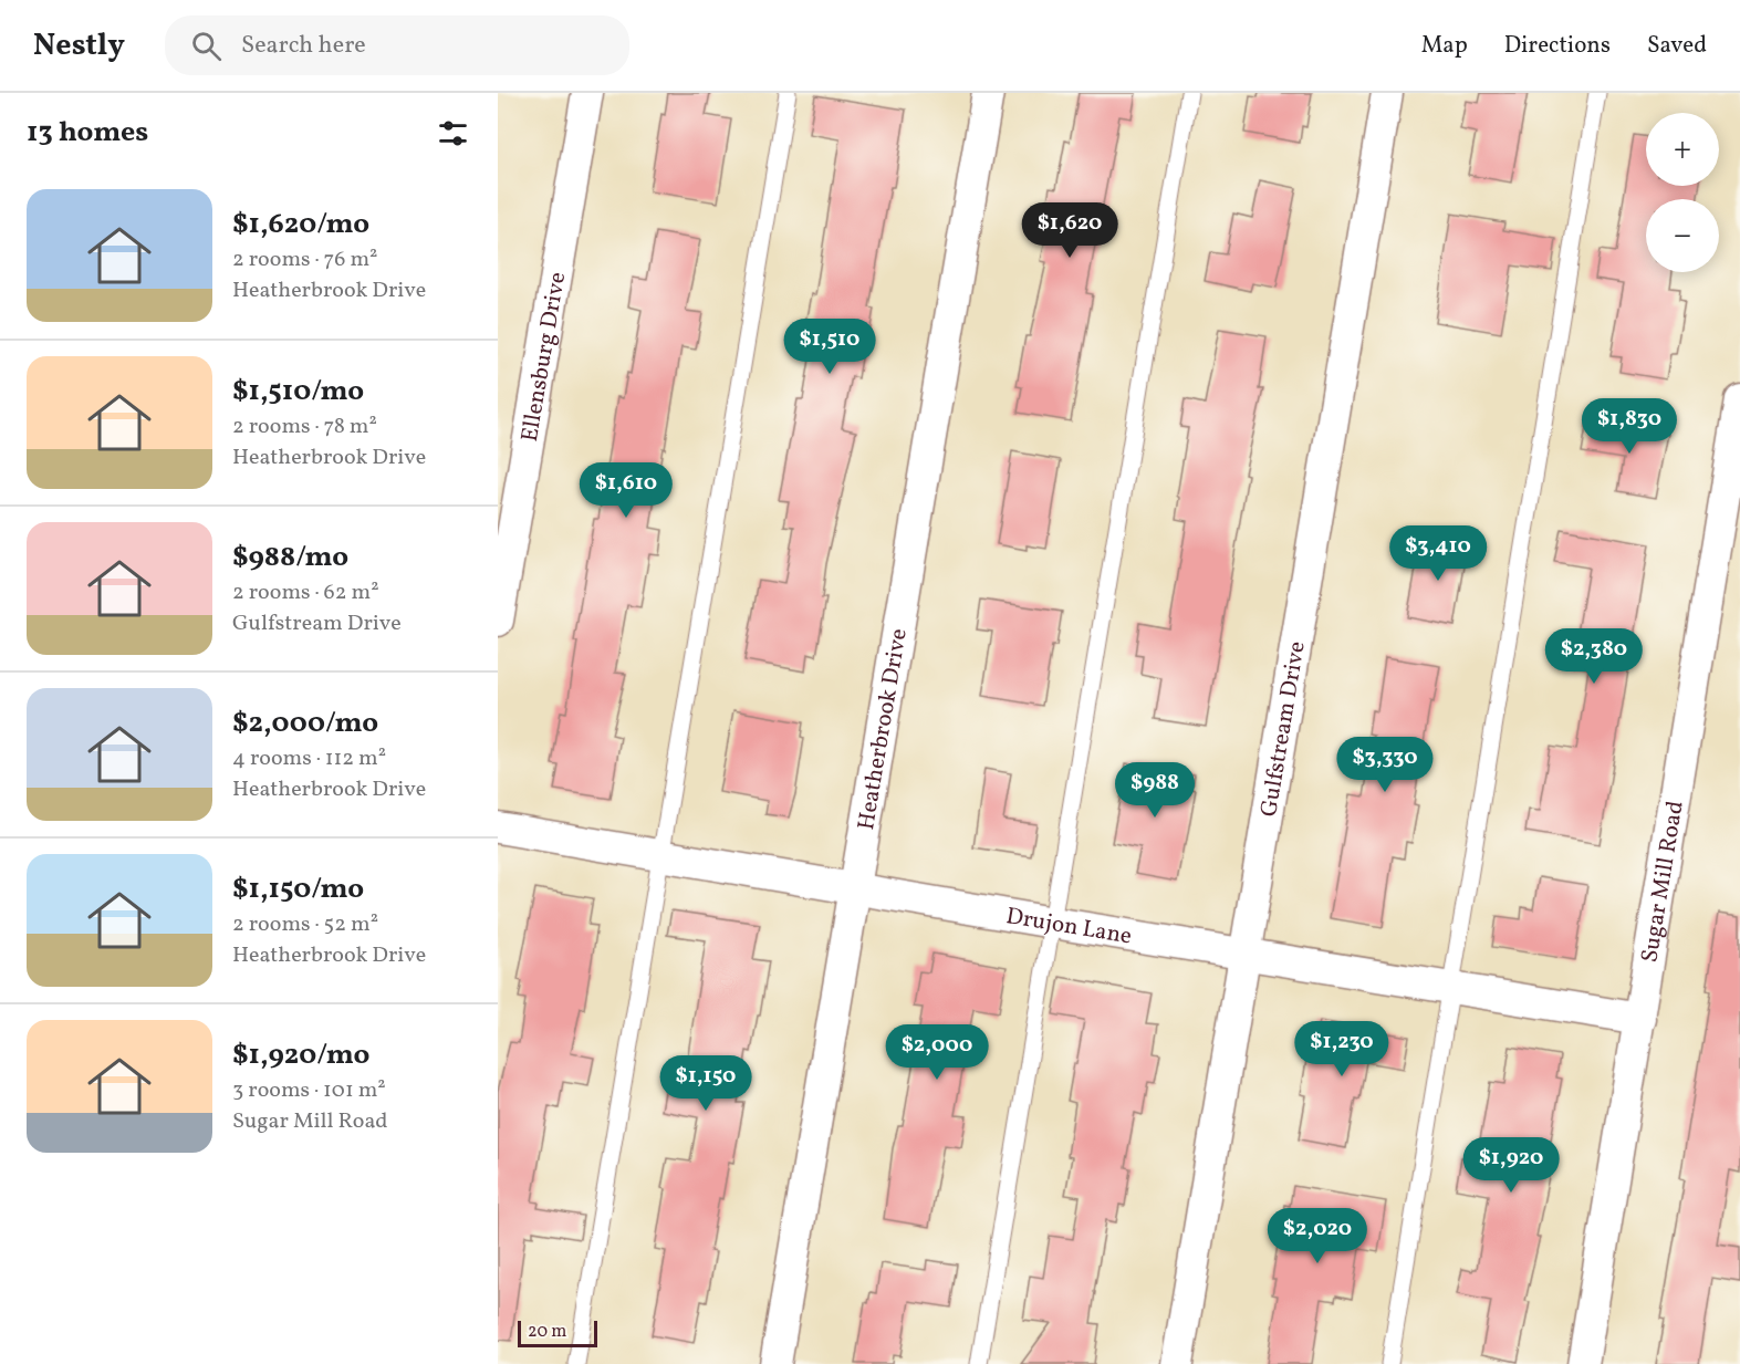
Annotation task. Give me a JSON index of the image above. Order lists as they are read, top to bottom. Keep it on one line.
{"streets":{"street":["Ellensburg Drive","Heatherbrook Drive","Gulfstream Drive","Sugar Mill Road","Drujon Lane"]},"crossings":[["Heatherbrook Drive","Drujon Lane"],["Gulfstream Drive","Drujon Lane"],["Sugar Mill Road","Drujon Lane"]],"scale_bar":"20 m","page":{"header":"Nestly","search":"Search here","nav":["Map","Directions","Saved"],"heading":"13 homes","map_buttons":["+","−"],"list":[{"name":"$1,620/mo","note":"2 rooms · 76 m² · Heatherbrook Drive"},{"name":"$1,510/mo","note":"2 rooms · 78 m² · Heatherbrook Drive"},{"name":"$988/mo","note":"2 rooms · 62 m² · Gulfstream Drive"},{"name":"$2,000/mo","note":"4 rooms · 112 m² · Heatherbrook Drive"},{"name":"$1,150/mo","note":"2 rooms · 52 m² · Heatherbrook Drive"},{"name":"$1,920/mo","note":"3 rooms · 101 m² · Sugar Mill Road"}],"price":["$1,620","$1,510","$1,830","$1,610","$3,410","$2,380","$3,330","$988","$1,230","$2,000","$1,150","$1,920","$2,020"],"scale":"20 m"}}
